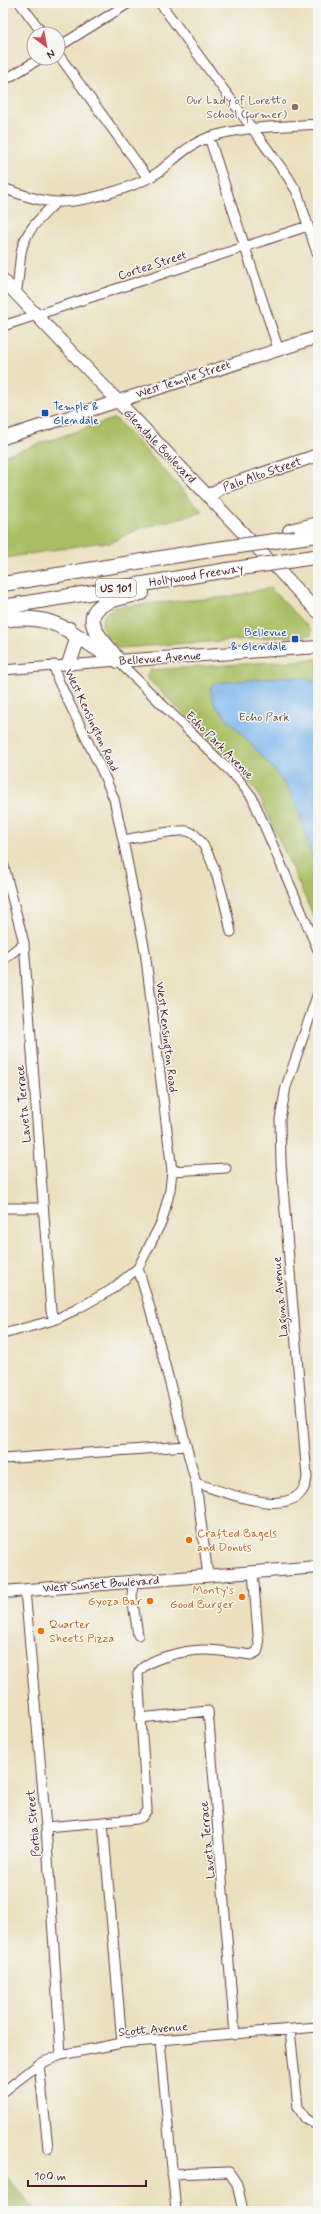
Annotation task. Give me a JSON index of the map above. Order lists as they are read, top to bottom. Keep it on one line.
{"streets":{"highway":["Hollywood Freeway","US 101"],"main road":["West Temple Street","Glendale Boulevard","Palo Alto Street","Bellevue Avenue","West Sunset Boulevard"],"street":["Cortez Street","West Kensington Road","Echo Park Avenue","Laveta Terrace","Laguna Avenue","Portia Street","Scott Avenue"]},"crossings":[["Cortez Street","Glendale Boulevard"],["West Temple Street","Glendale Boulevard"],["Glendale Boulevard","Palo Alto Street"],["Bellevue Avenue","West Kensington Road"],["Bellevue Avenue","Echo Park Avenue"],["West Kensington Road","Laveta Terrace"],["Laveta Terrace","Scott Avenue"],["West Sunset Boulevard","Portia Street"],["Portia Street","Scott Avenue"]],"parks":["Echo Park"],"places":{"other":["Our Lady of Loretto School (former)","Crafted Bagels and Donuts","Monty's Good Burger","Gyoza Bar","Quarter Sheets Pizza"],"transit":["Temple & Glendale","Bellevue & Glendale"]},"scale_bar":"100 m","north":"bottom right"}
